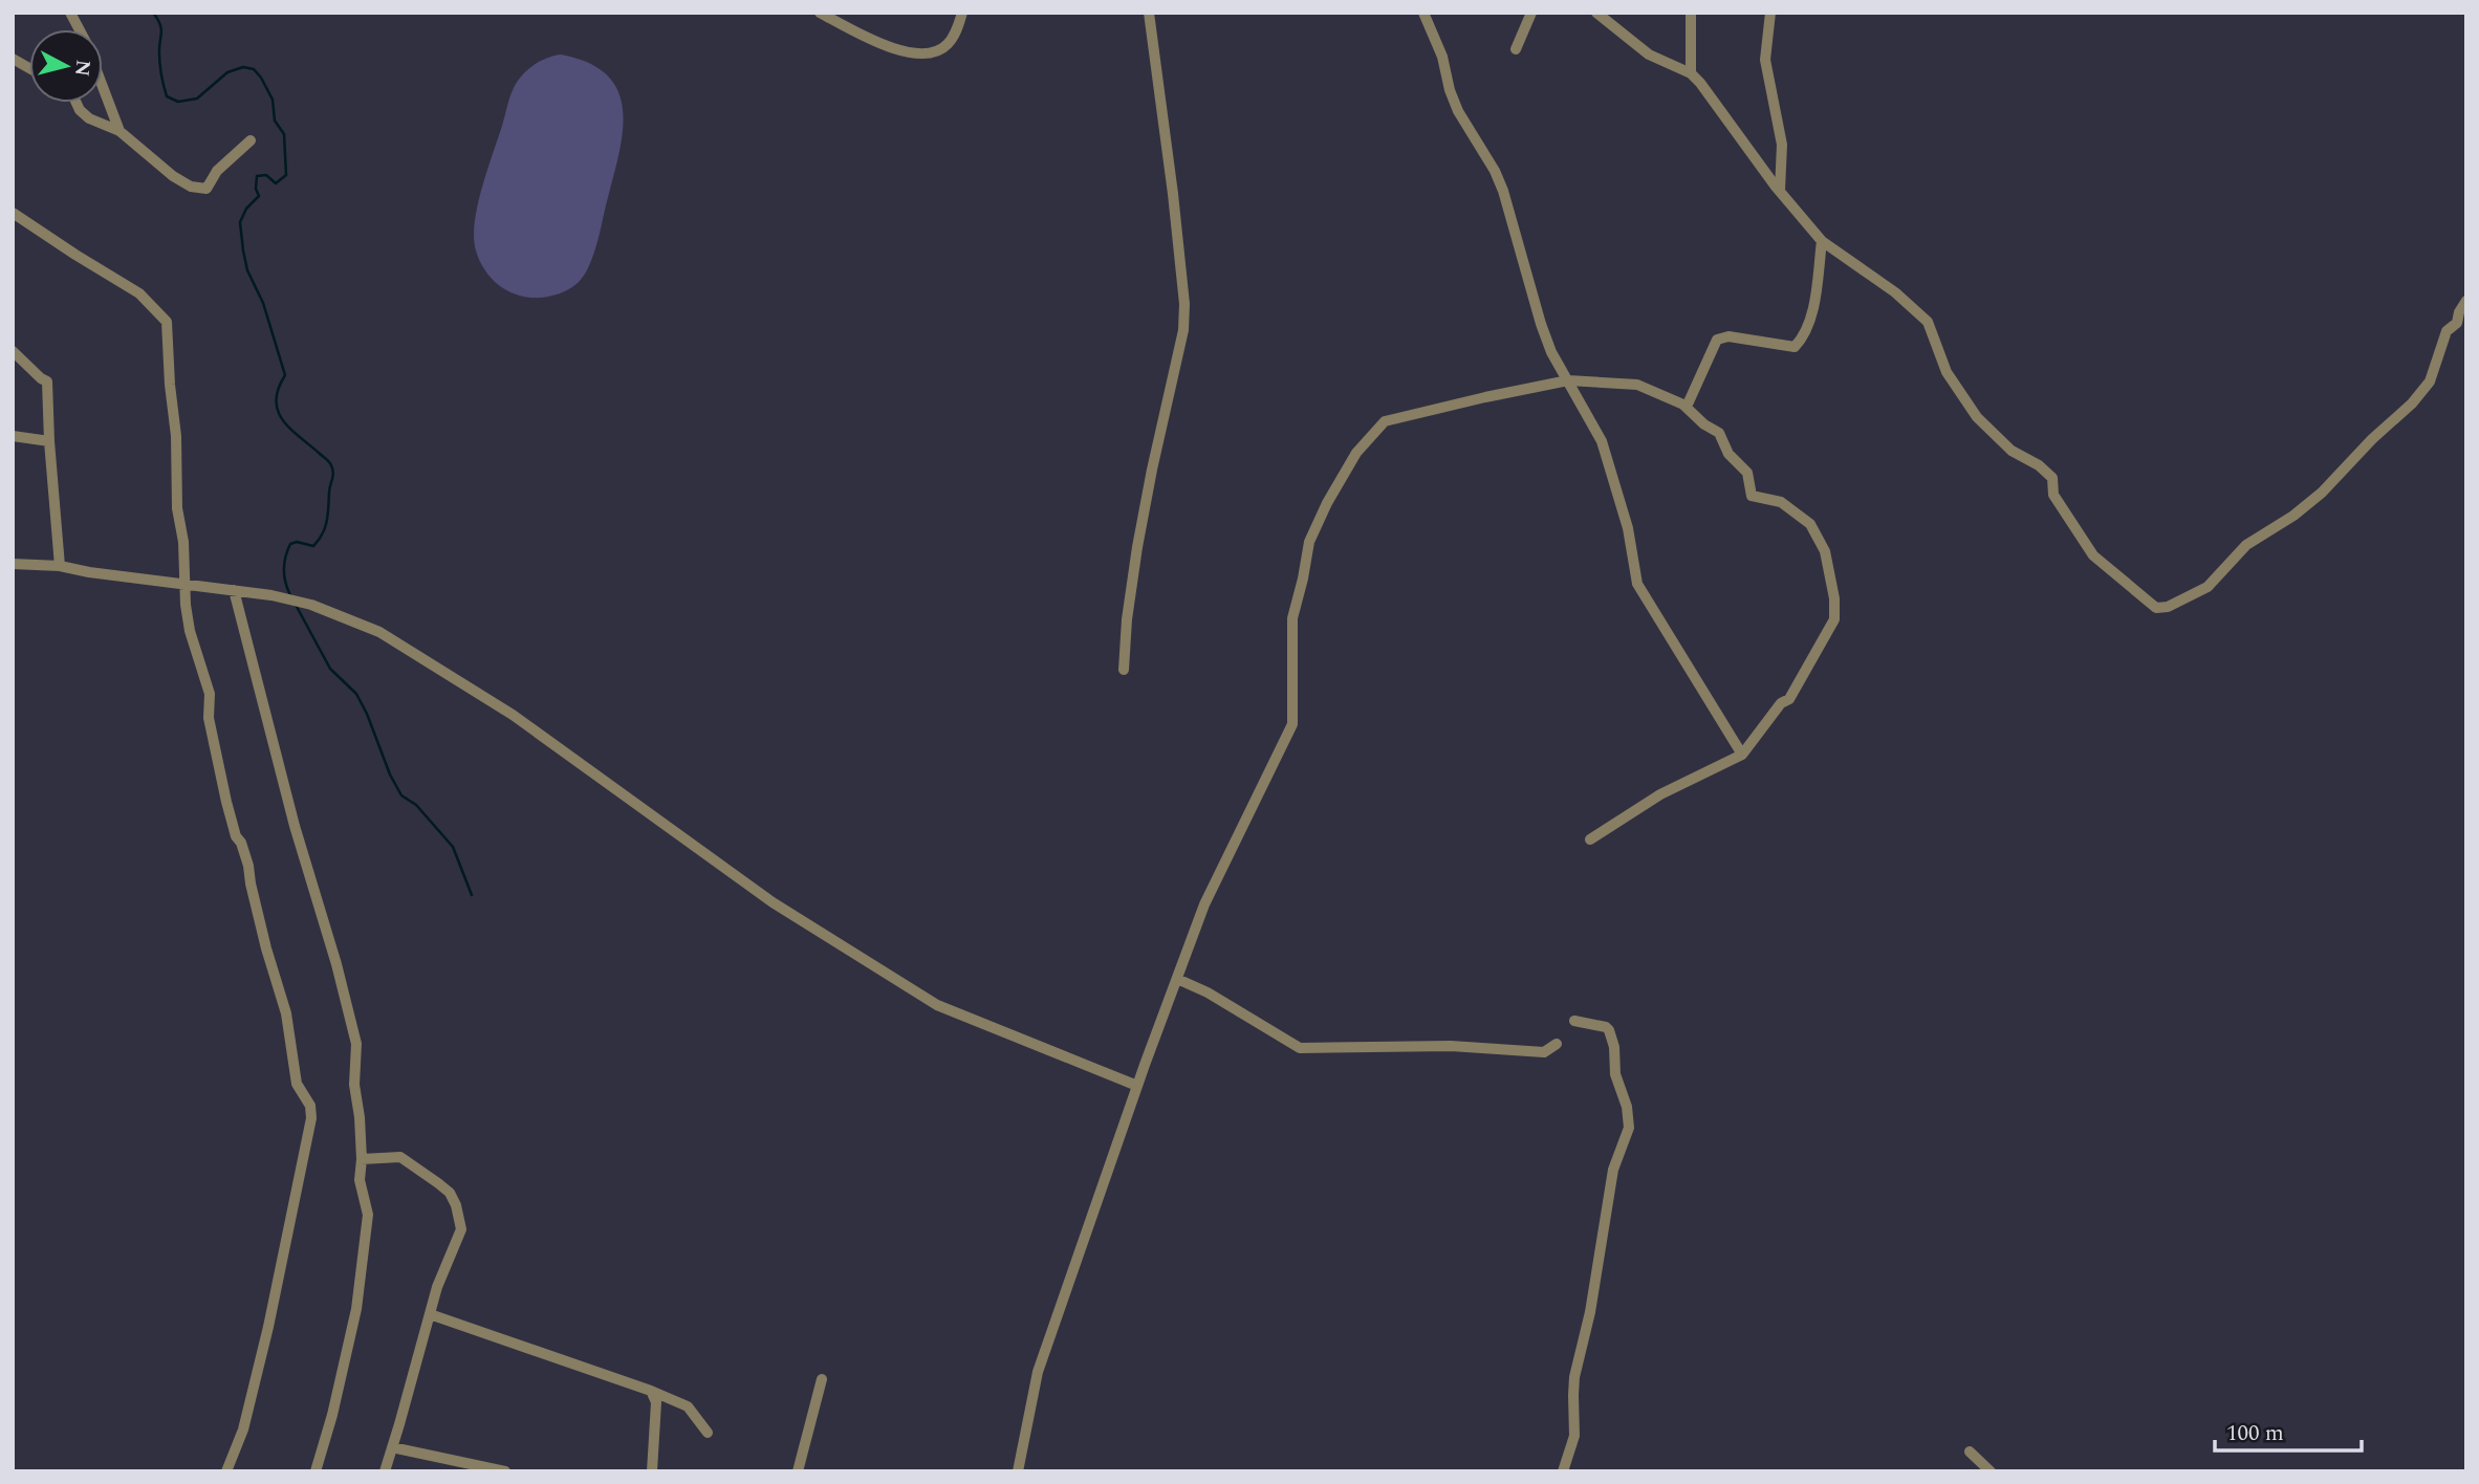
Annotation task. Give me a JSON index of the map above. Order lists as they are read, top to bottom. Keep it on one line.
{"scale_bar":"100 m","north":"right"}
